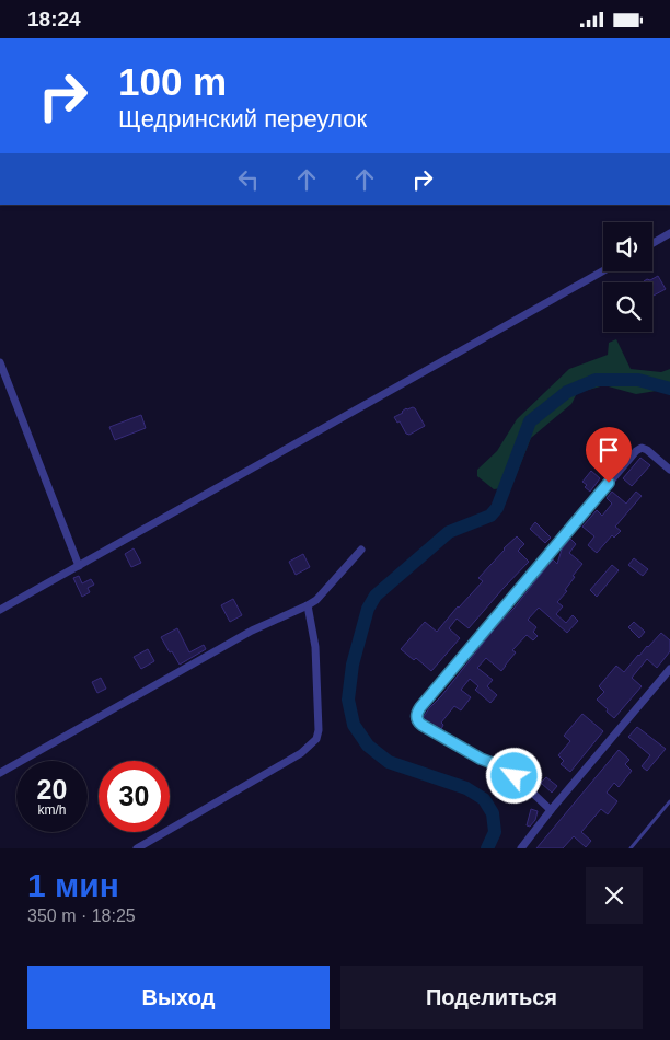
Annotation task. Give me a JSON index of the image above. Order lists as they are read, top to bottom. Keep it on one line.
{"page":{"status":"18:24","turn":["100 m","Щедринский переулок"],"speed":"20 km/h","limit":"30","heading":["1 мин","350 m · 18:25"],"buttons":["Выход","Поделиться"]}}
